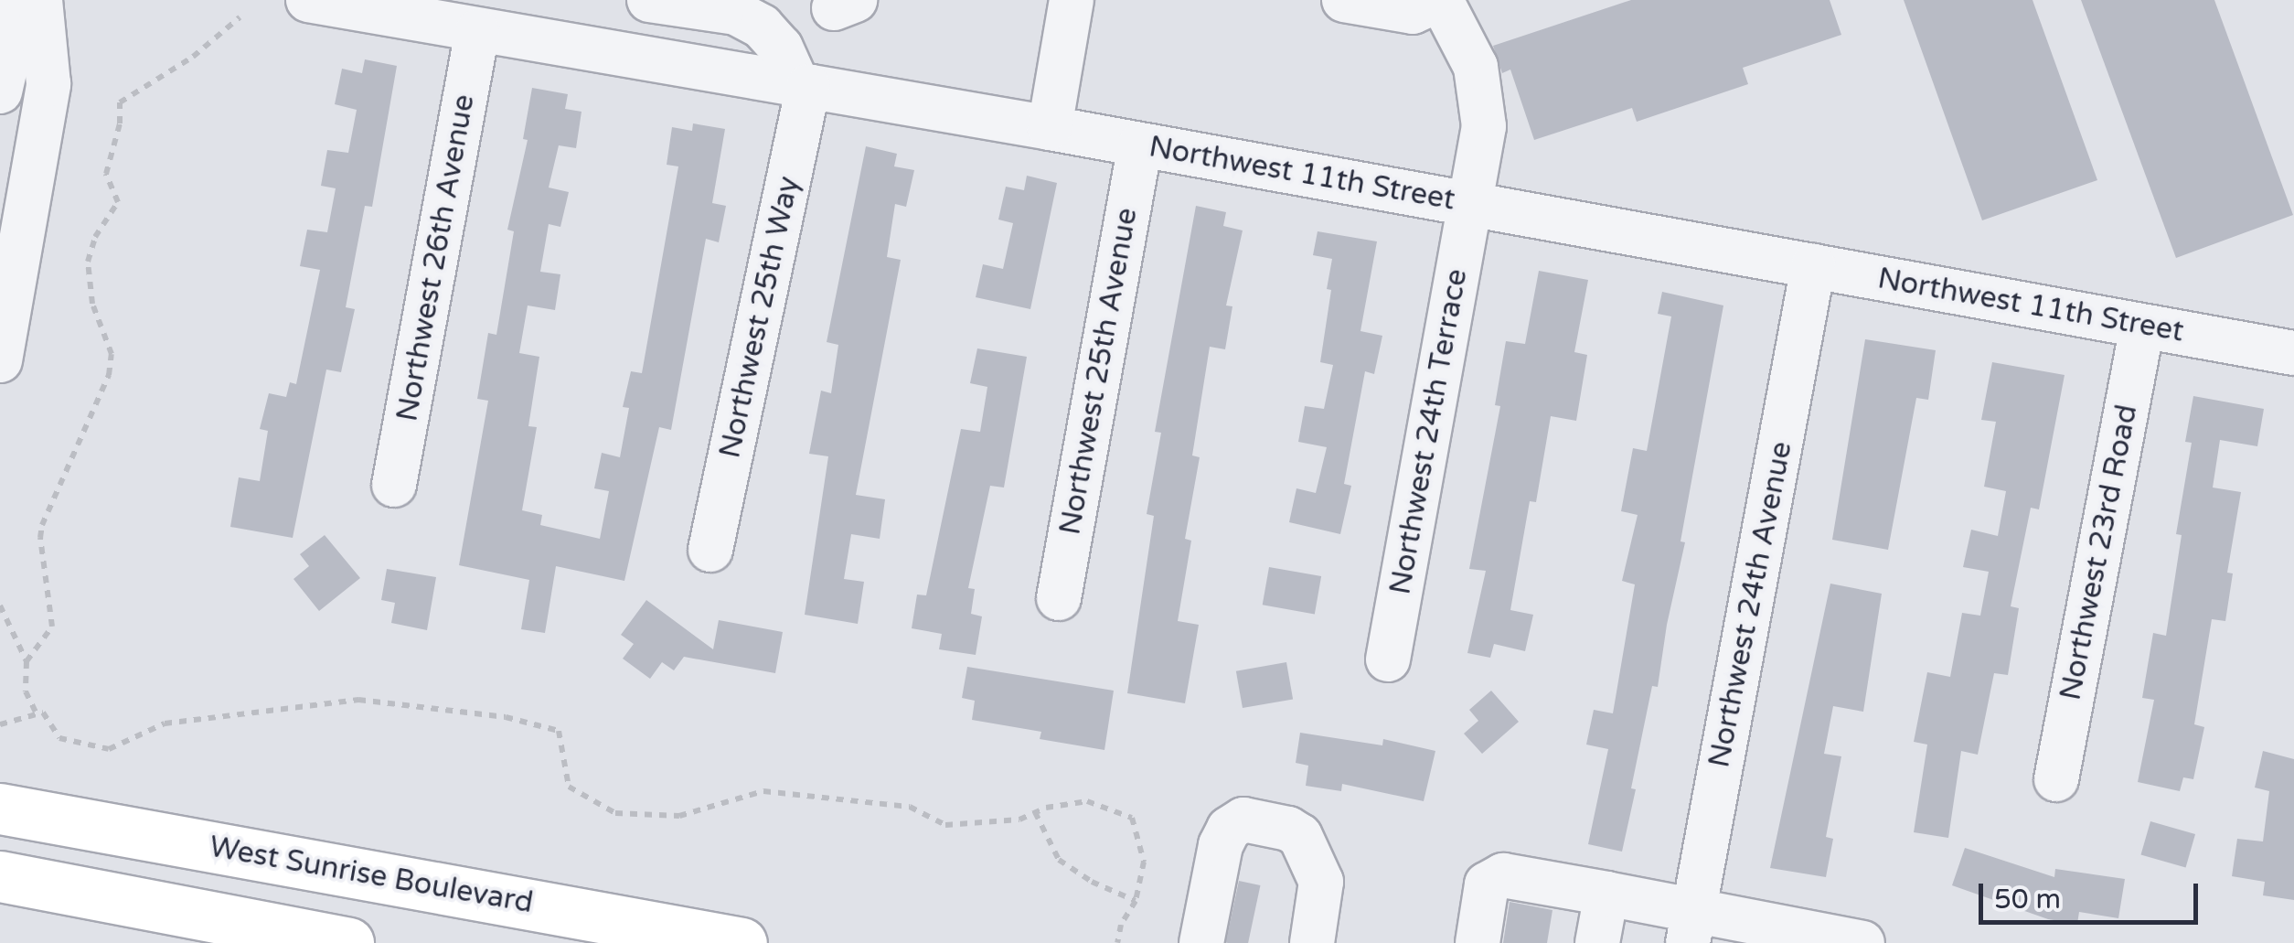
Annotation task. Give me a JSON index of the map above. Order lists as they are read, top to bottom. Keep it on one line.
{"streets":{"main road":["West Sunrise Boulevard"],"street":["Northwest 11th Street","Northwest 26th Avenue","Northwest 25th Way","Northwest 25th Avenue","Northwest 24th Terrace","Northwest 23rd Road","Northwest 24th Avenue"]},"crossings":[["Northwest 11th Street","Northwest 26th Avenue"],["Northwest 11th Street","Northwest 25th Way"],["Northwest 11th Street","Northwest 25th Avenue"],["Northwest 11th Street","Northwest 24th Terrace"],["Northwest 11th Street","Northwest 23rd Road"],["Northwest 11th Street","Northwest 24th Avenue"]],"scale_bar":"50 m"}
